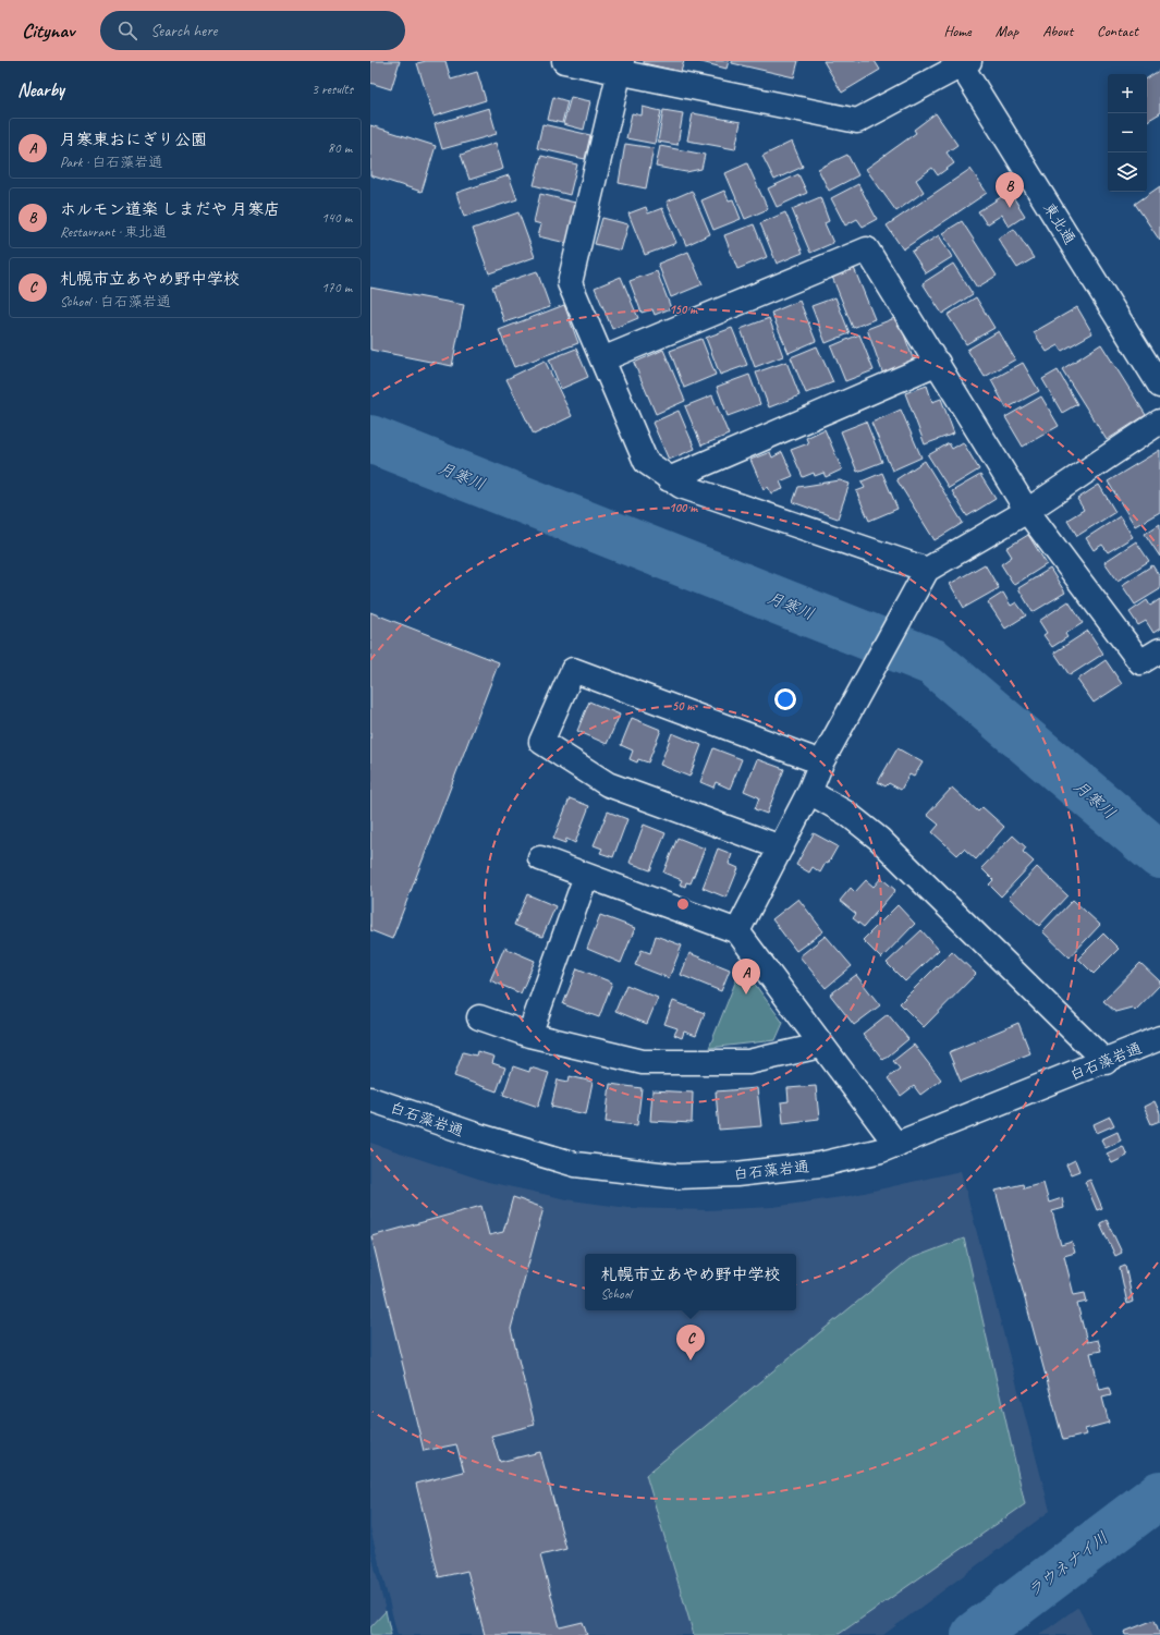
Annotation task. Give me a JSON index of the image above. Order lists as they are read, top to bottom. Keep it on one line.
{"streets":{"street":["東北通","白石藻岩通"]},"water":["月寒川","ラウネナイ川"],"page":{"header":"Citynav","search":"Search here","nav":["Home","Map","About","Contact"],"heading":["Nearby","3 results"],"map_buttons":["+","−"],"list":[{"mark":"A","name":"月寒東おにぎり公園","note":"Park · 白石藻岩通","value":"80 m"},{"mark":"B","name":"ホルモン道楽 しまだや 月寒店","note":"Restaurant · 東北通","value":"140 m"},{"mark":"C","name":"札幌市立あやめ野中学校","note":"School · 白石藻岩通","value":"170 m"}],"pins":["B","A","C"],"popup":["札幌市立あやめ野中学校","School"]},"rings":["150 m","100 m","50 m"]}
